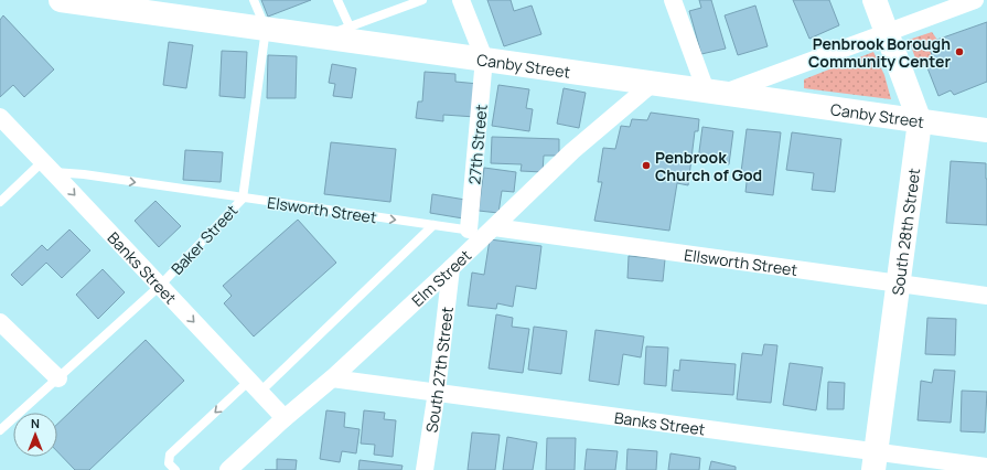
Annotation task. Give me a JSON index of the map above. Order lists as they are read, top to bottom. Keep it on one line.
{"streets":{"main road":["Canby Street","South 28th Street"],"street":["27th Street","Ellsworth Street","Banks Street","Elm Street","South 27th Street"],"lane":["Elsworth Street","Baker Street"]},"crossings":[["Canby Street","27th Street"],["Canby Street","South 28th Street"],["Canby Street","Baker Street"],["Canby Street","Elm Street"],["27th Street","Elsworth Street"],["27th Street","Ellsworth Street"],["27th Street","Elm Street"],["Elsworth Street","Baker Street"],["Elsworth Street","Ellsworth Street"],["Elsworth Street","Banks Street"],["Elsworth Street","Elm Street"],["South 28th Street","Ellsworth Street"],["South 28th Street","Banks Street"],["Baker Street","Banks Street"],["Ellsworth Street","Elm Street"],["Banks Street","Elm Street"],["Banks Street","South 27th Street"],["Elm Street","South 27th Street"]],"one_way":["Elsworth Street"],"places":["Penbrook Borough Community Center","Penbrook Church of God"],"north":"top"}
